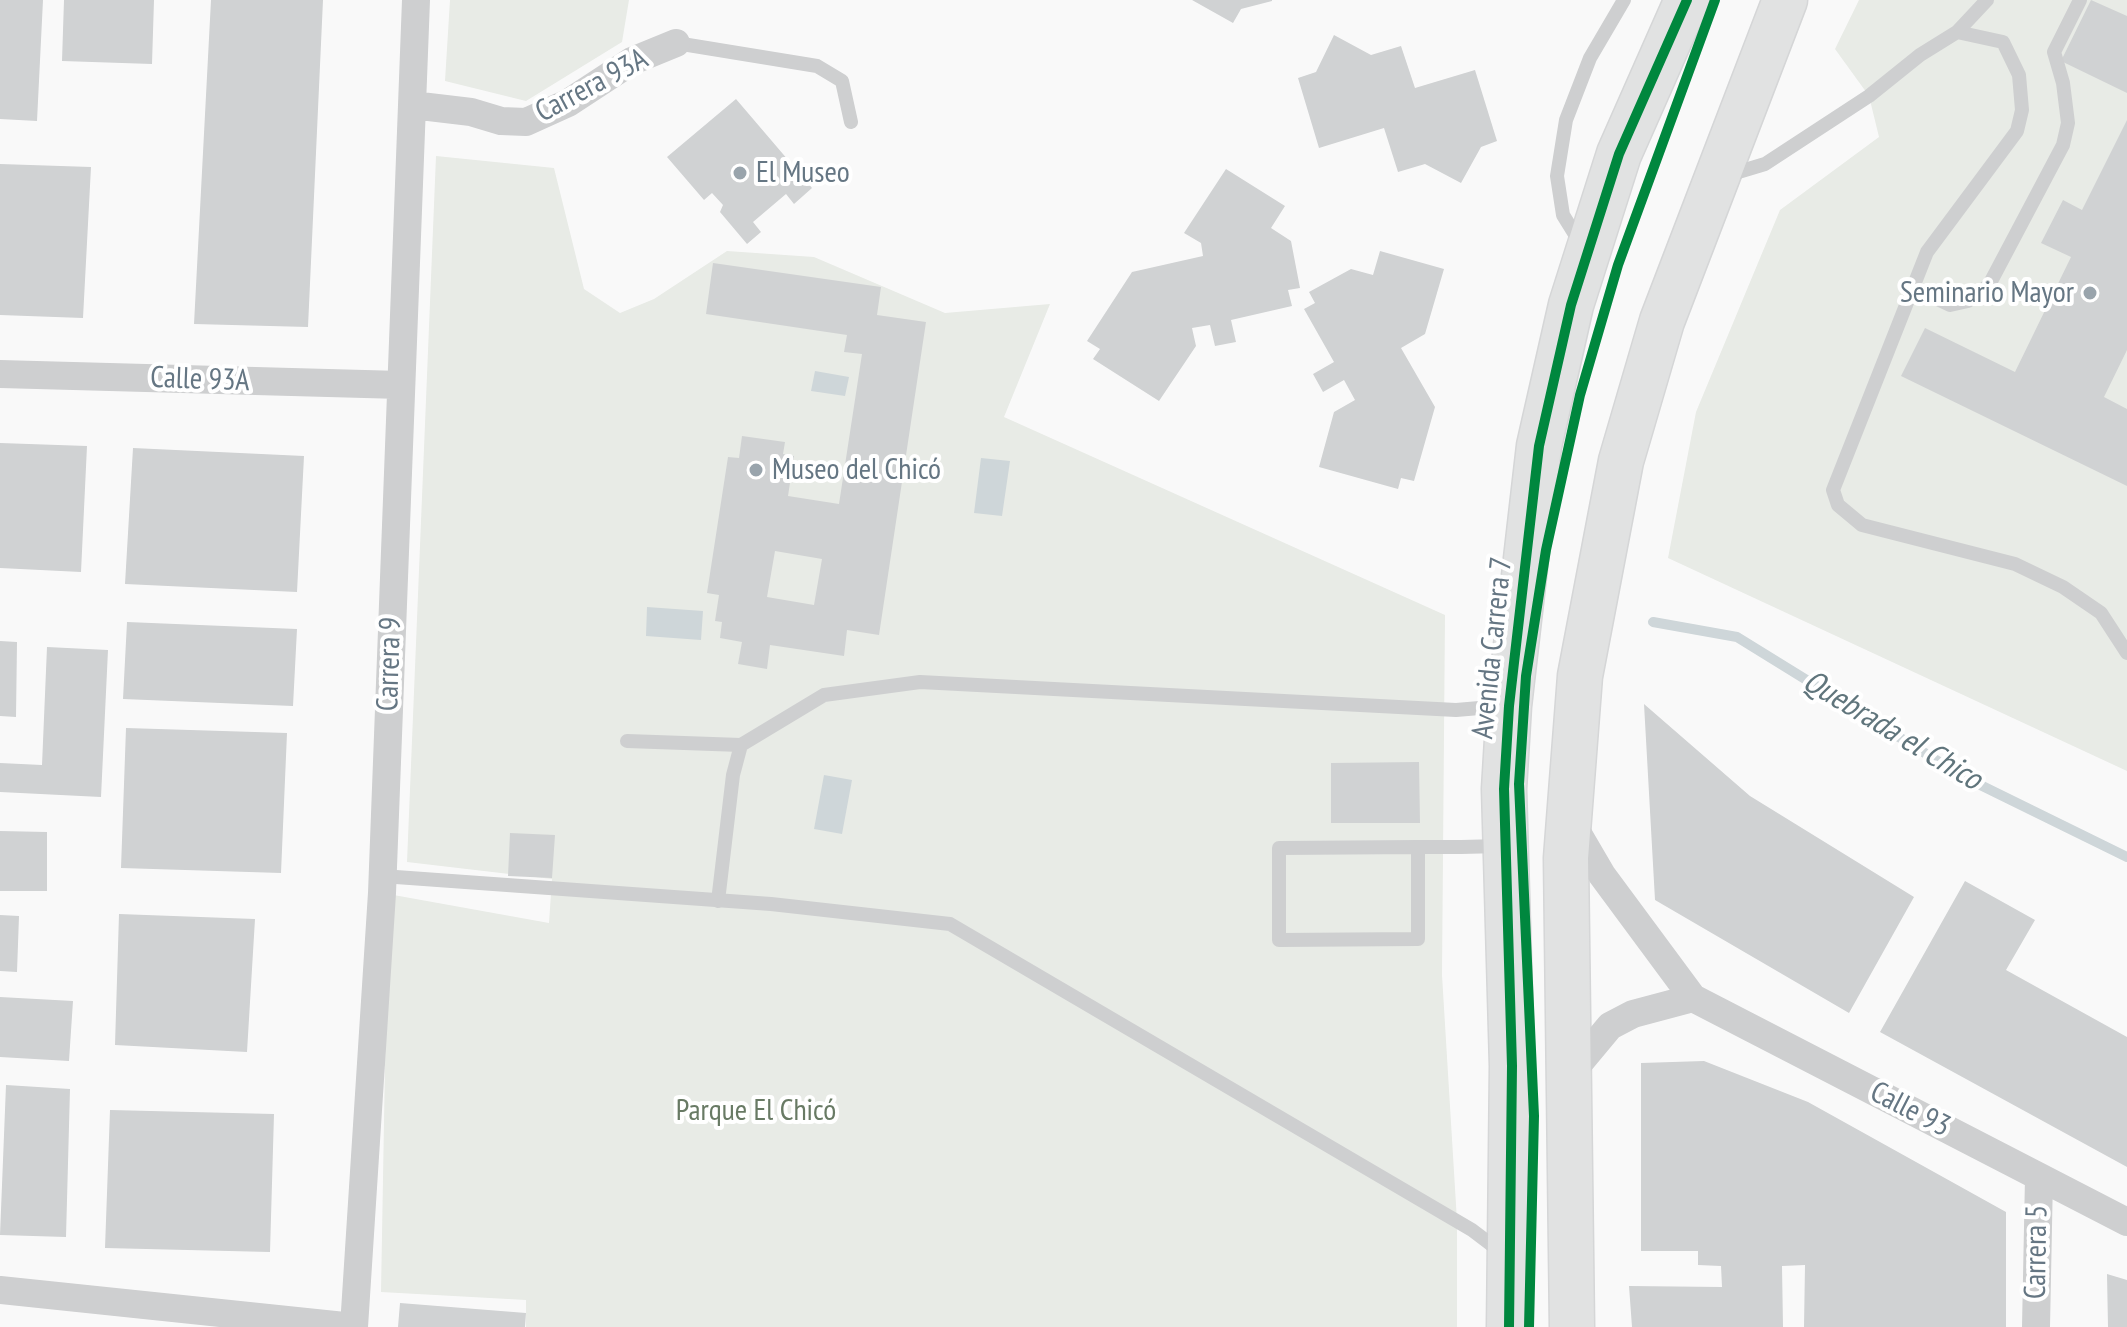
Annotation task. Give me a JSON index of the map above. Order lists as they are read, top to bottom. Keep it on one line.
{"streets":{"main road":["Avenida Carrera 7"],"street":["Carrera 93A","Calle 93A","Carrera 9","Calle 93","Carrera 5"]},"crossings":[["Carrera 93A","Carrera 9"],["Calle 93A","Carrera 9"],["Calle 93","Carrera 5"]],"water":["Quebrada el Chico"],"parks":["Parque El Chicó"],"places":["El Museo","Seminario Mayor","Museo del Chicó"]}
